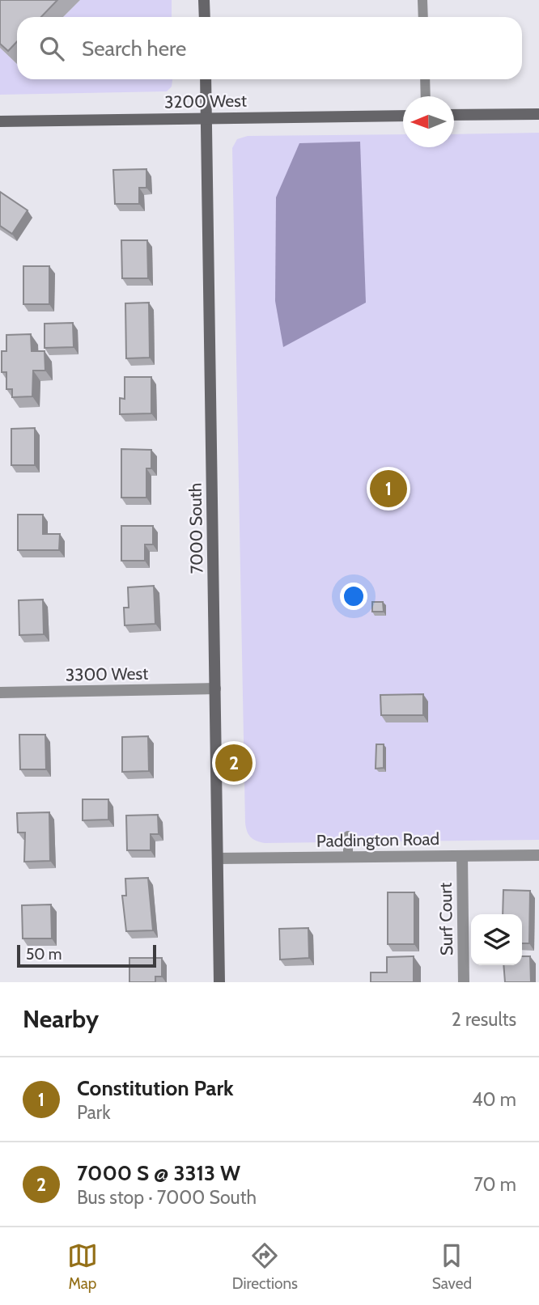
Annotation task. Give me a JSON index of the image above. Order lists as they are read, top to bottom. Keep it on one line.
{"streets":{"main road":["3200 West","7000 South"],"street":["3300 West","Paddington Road","Surf Court"]},"crossings":[["3200 West","7000 South"],["7000 South","3300 West"],["7000 South","Paddington Road"],["Paddington Road","Surf Court"]],"scale_bar":"50 m","north":"left","page":{"search":"Search here","pins":["1","2"],"scale":"50 m","heading":["Nearby","2 results"],"list":[{"mark":"1","name":"Constitution Park","note":"Park","value":"40 m"},{"mark":"2","name":"7000 S @ 3313 W","note":"Bus stop · 7000 South","value":"70 m"}],"nav":["Map","Directions","Saved"]}}
